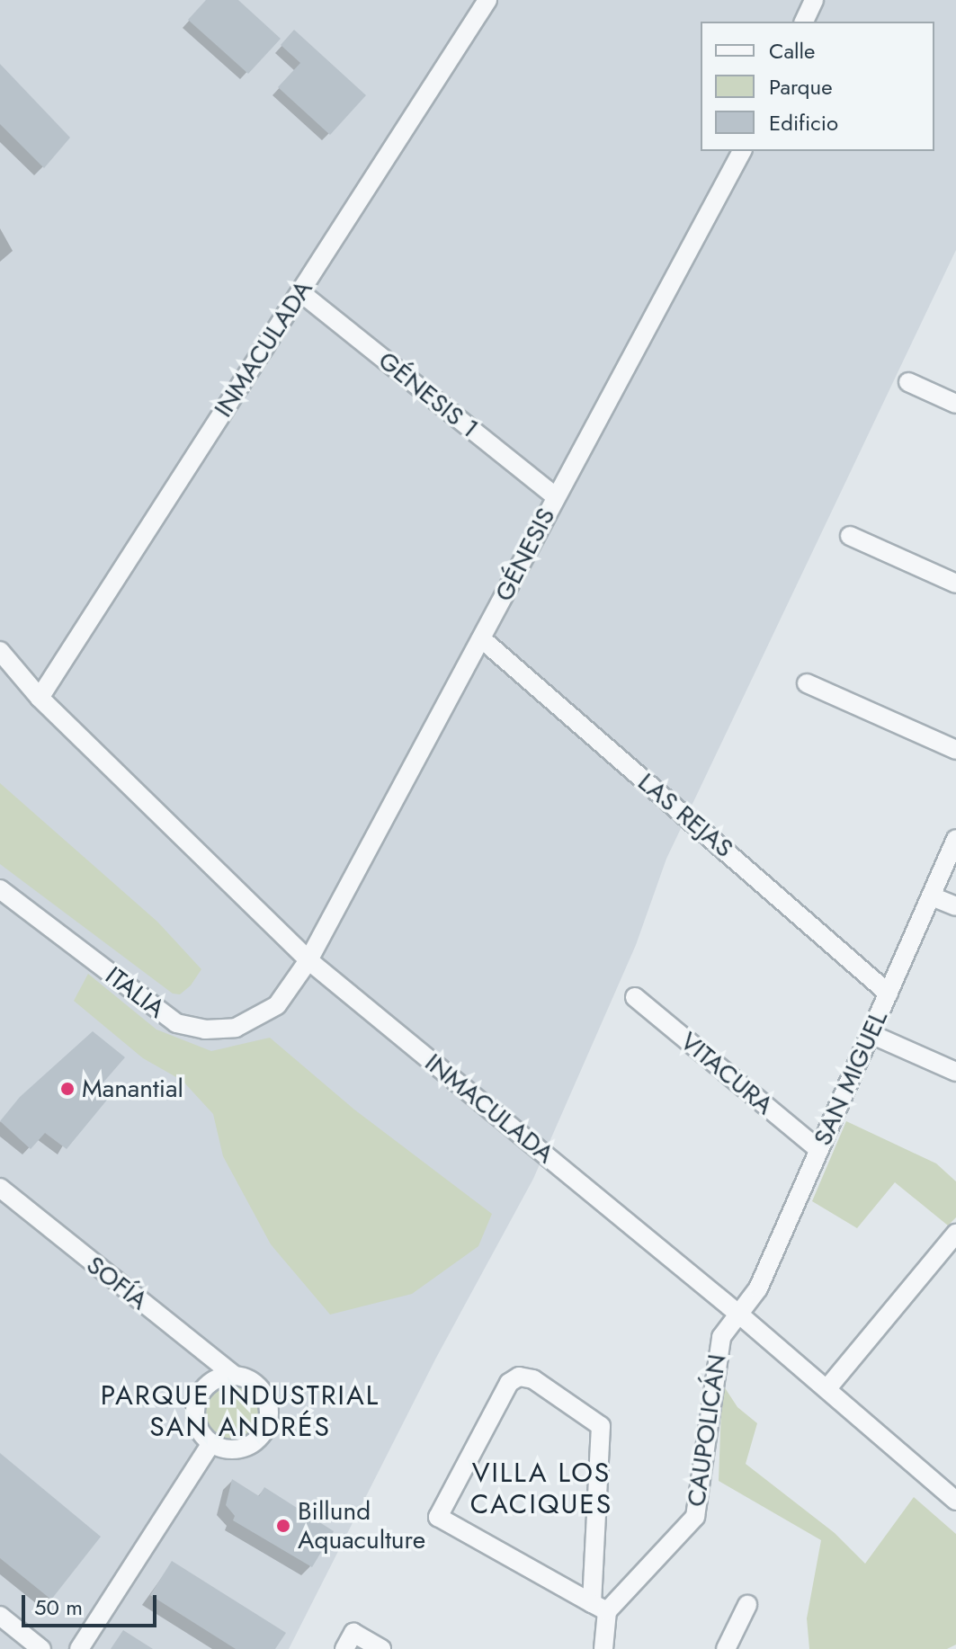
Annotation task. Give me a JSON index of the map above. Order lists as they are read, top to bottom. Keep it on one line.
{"streets":{"street":["INMACULADA","GÉNESIS 1","GÉNESIS","LAS REJAS","ITALIA","VITACURA","SAN MIGUEL","SOFÍA","CAUPOLICÁN"]},"crossings":[["INMACULADA","GÉNESIS 1"],["INMACULADA","GÉNESIS"],["INMACULADA","ITALIA"],["INMACULADA","SAN MIGUEL"],["INMACULADA","CAUPOLICÁN"],["GÉNESIS 1","GÉNESIS"],["GÉNESIS","LAS REJAS"],["GÉNESIS","ITALIA"],["LAS REJAS","SAN MIGUEL"],["VITACURA","SAN MIGUEL"],["SAN MIGUEL","CAUPOLICÁN"]],"districts":["PARQUE INDUSTRIAL SAN ANDRÉS","VILLA LOS CACIQUES"],"places":["Manantial","Billund Aquaculture"],"legend":["Calle","Parque","Edificio"],"scale_bar":"50 m"}
